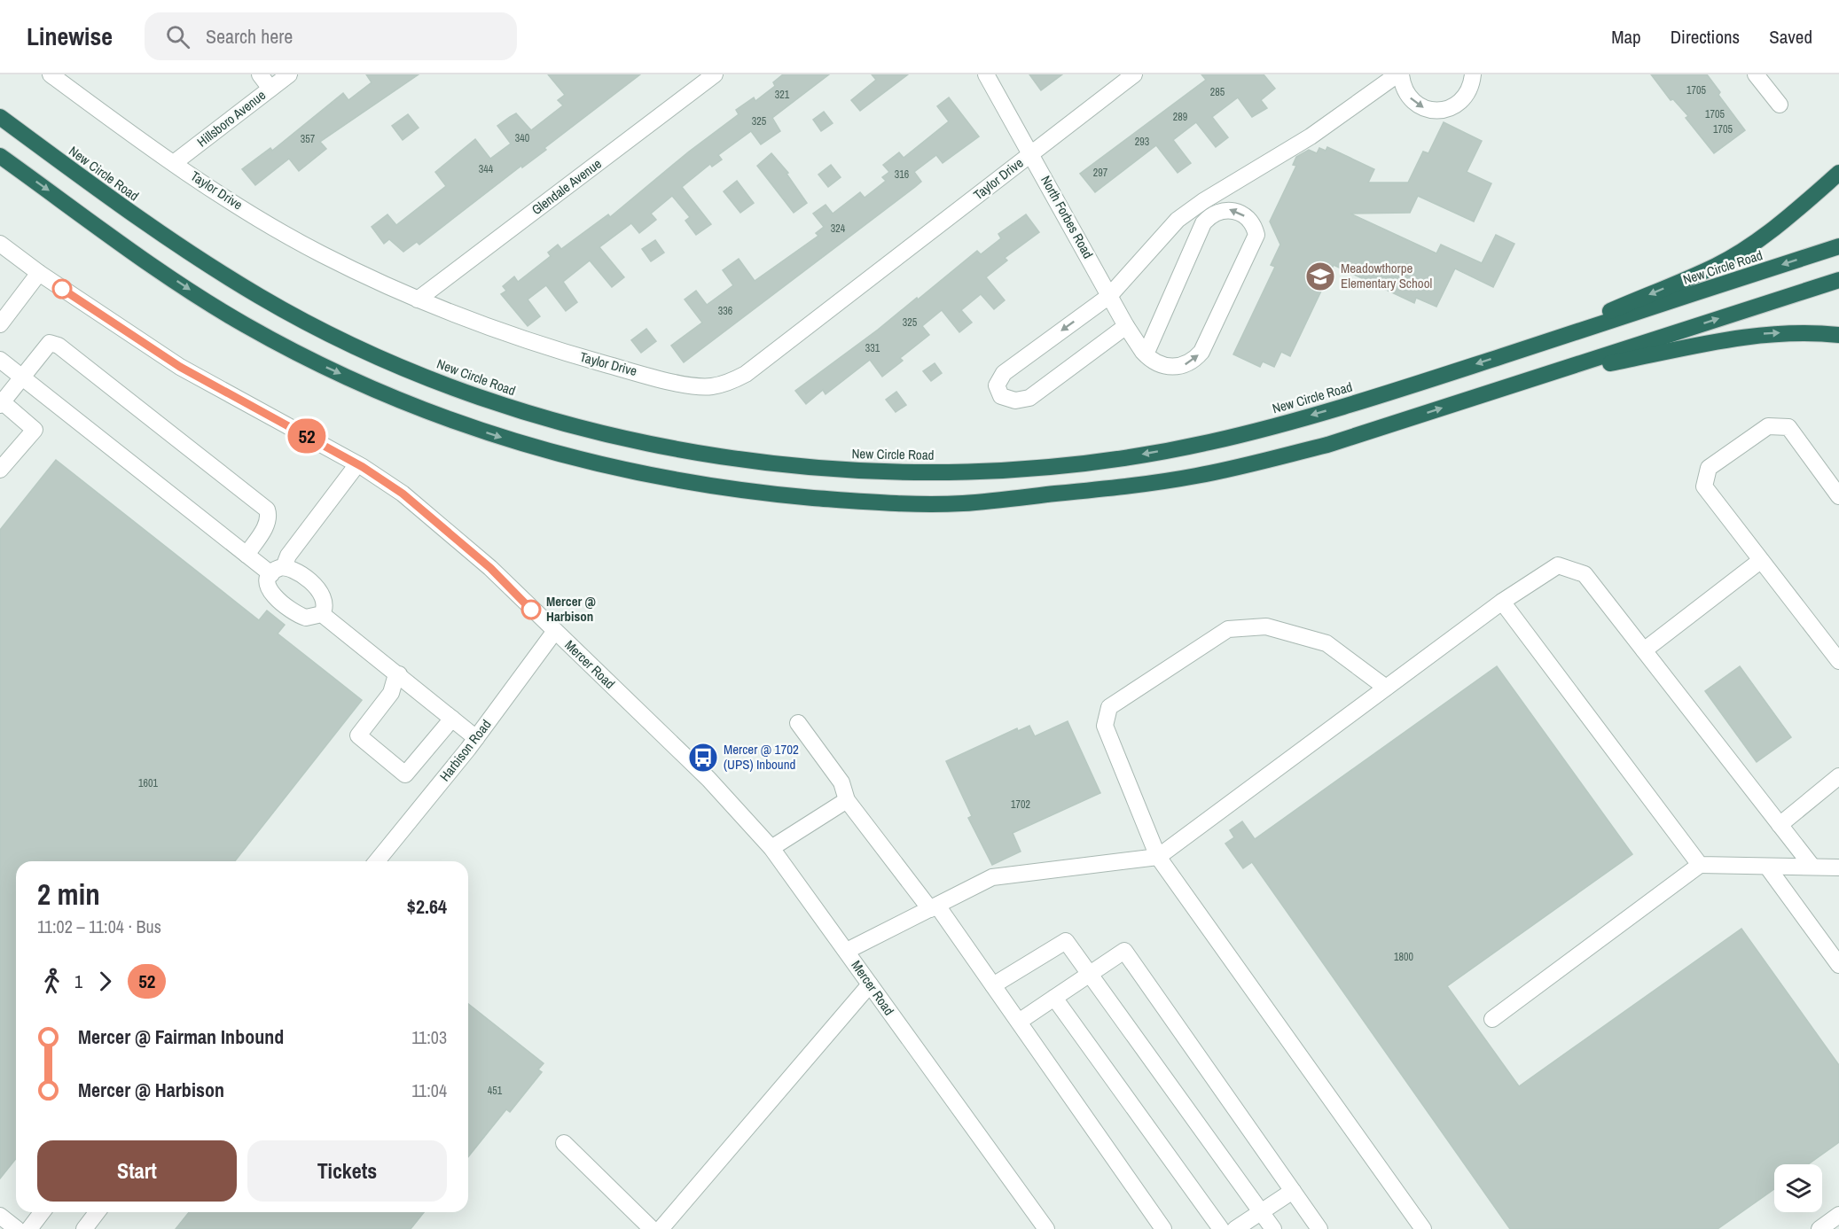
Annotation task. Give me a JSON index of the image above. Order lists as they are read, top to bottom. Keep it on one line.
{"streets":{"highway":["New Circle Road"],"street":["Hillsboro Avenue","Taylor Drive","Glendale Avenue","North Forbes Road","Mercer Road","Harbison Road"]},"crossings":[["Hillsboro Avenue","Taylor Drive"],["Taylor Drive","Glendale Avenue"],["Taylor Drive","North Forbes Road"],["Mercer Road","Harbison Road"]],"places":{"school or university":["Meadowthorpe Elementary School"],"other":["Mercer @ Harbison"],"bus stop":["Mercer @ 1702 (UPS) Inbound"]},"lines":["bus line 52"],"house_numbers":["1705","285","321","1705","289","325","1705","340","357","293","344","297","316","324","336","325","331","1601","1702","1800","451"],"page":{"header":"Linewise","search":"Search here","nav":["Map","Directions","Saved"],"on_map":"52","heading":["2 min","11:02 – 11:04 · Bus","$2.64"],"legs":["1","52"],"list":[{"name":"Mercer @ Fairman Inbound","value":"11:03"},{"name":"Mercer @ Harbison","value":"11:04"}],"buttons":["Start","Tickets"]}}
